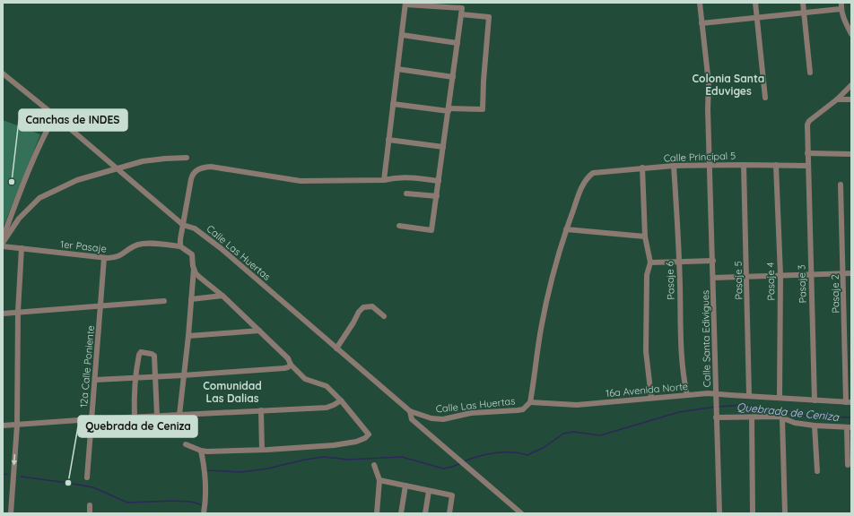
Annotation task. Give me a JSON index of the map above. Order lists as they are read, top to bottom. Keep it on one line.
{"streets":{"street":["Calle Principal 5","1er Pasaje","Calle Las Huertas","Pasaje 6","Pasaje 5","Pasaje 4","Pasaje 3","Pasaje 2","Calle Santa Edivigues","12a Calle Poniente","16a Avenida Norte"]},"crossings":[["Calle Principal 5","Calle Las Huertas"],["Calle Principal 5","Pasaje 6"],["Calle Principal 5","Pasaje 5"],["Calle Principal 5","Pasaje 4"],["Calle Principal 5","Pasaje 3"],["Calle Principal 5","Calle Santa Edivigues"],["1er Pasaje","12a Calle Poniente"],["Calle Las Huertas","16a Avenida Norte"],["Pasaje 6","16a Avenida Norte"],["Pasaje 5","16a Avenida Norte"],["Pasaje 4","16a Avenida Norte"],["Pasaje 3","16a Avenida Norte"],["Pasaje 2","16a Avenida Norte"],["Calle Santa Edivigues","16a Avenida Norte"]],"districts":["Colonia Santa Eduviges","Comunidad Las Dalias"],"water":["Quebrada de Ceniza"],"places":["Canchas de INDES","Quebrada de Ceniza"]}
